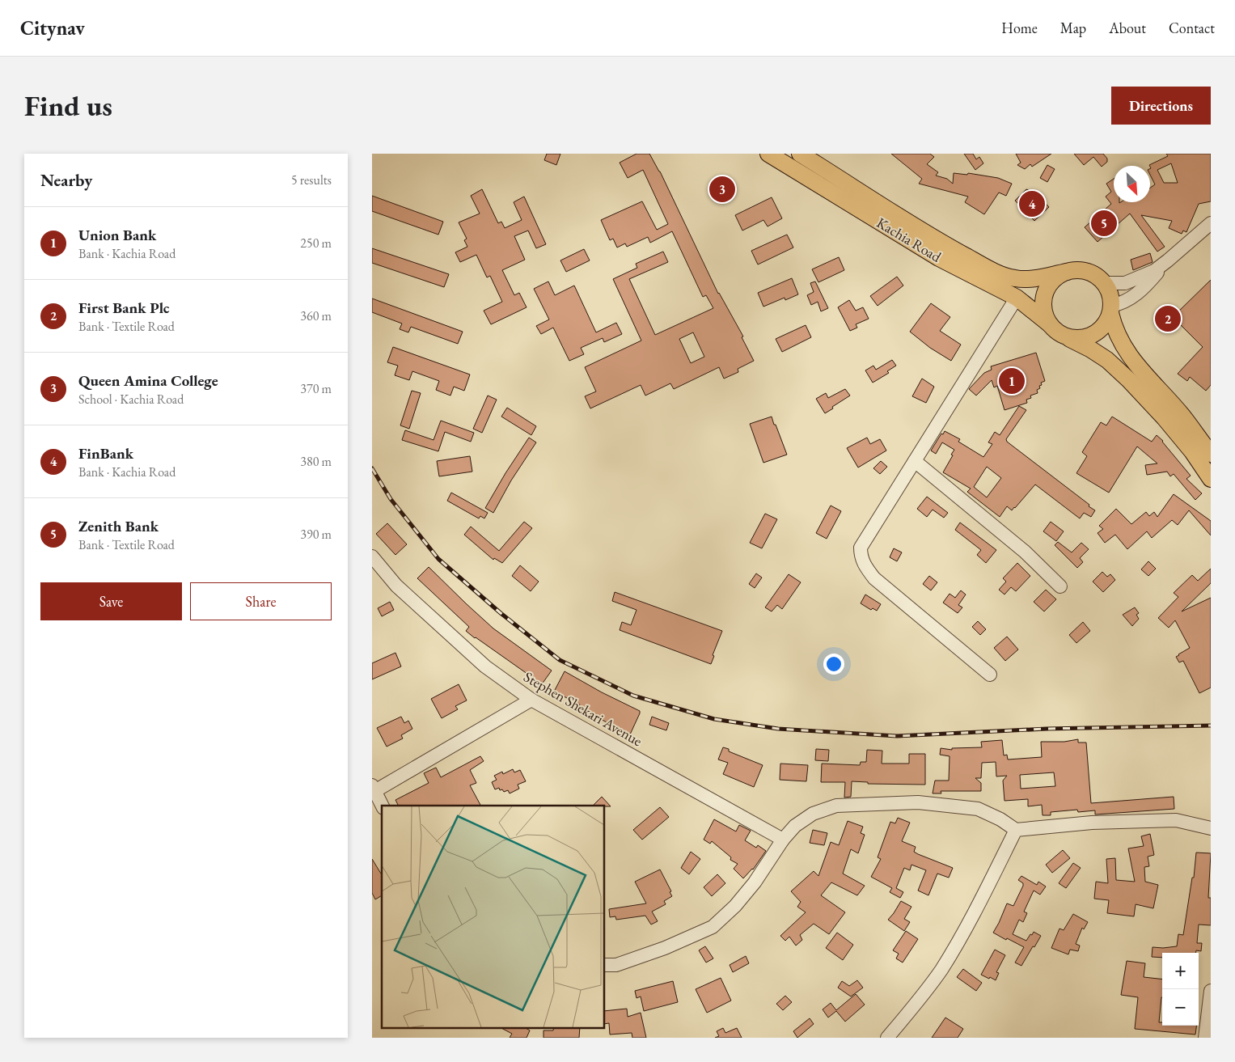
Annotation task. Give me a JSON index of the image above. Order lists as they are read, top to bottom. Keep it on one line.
{"streets":{"main road":["Kachia Road"],"street":["Stephen Shekari Avenue"]},"north":"bottom right","page":{"header":"Citynav","nav":["Home","Map","About","Contact"],"buttons":["Directions",["Save","Share"]],"title":"Find us","heading":["Nearby","5 results"],"pins":["3","4","5","2","1"],"list":[{"mark":"1","name":"Union Bank","note":"Bank · Kachia Road","value":"250 m"},{"mark":"2","name":"First Bank Plc","note":"Bank · Textile Road","value":"360 m"},{"mark":"3","name":"Queen Amina College","note":"School · Kachia Road","value":"370 m"},{"mark":"4","name":"FinBank","note":"Bank · Kachia Road","value":"380 m"},{"mark":"5","name":"Zenith Bank","note":"Bank · Textile Road","value":"390 m"}],"map_buttons":["+","−"]}}
